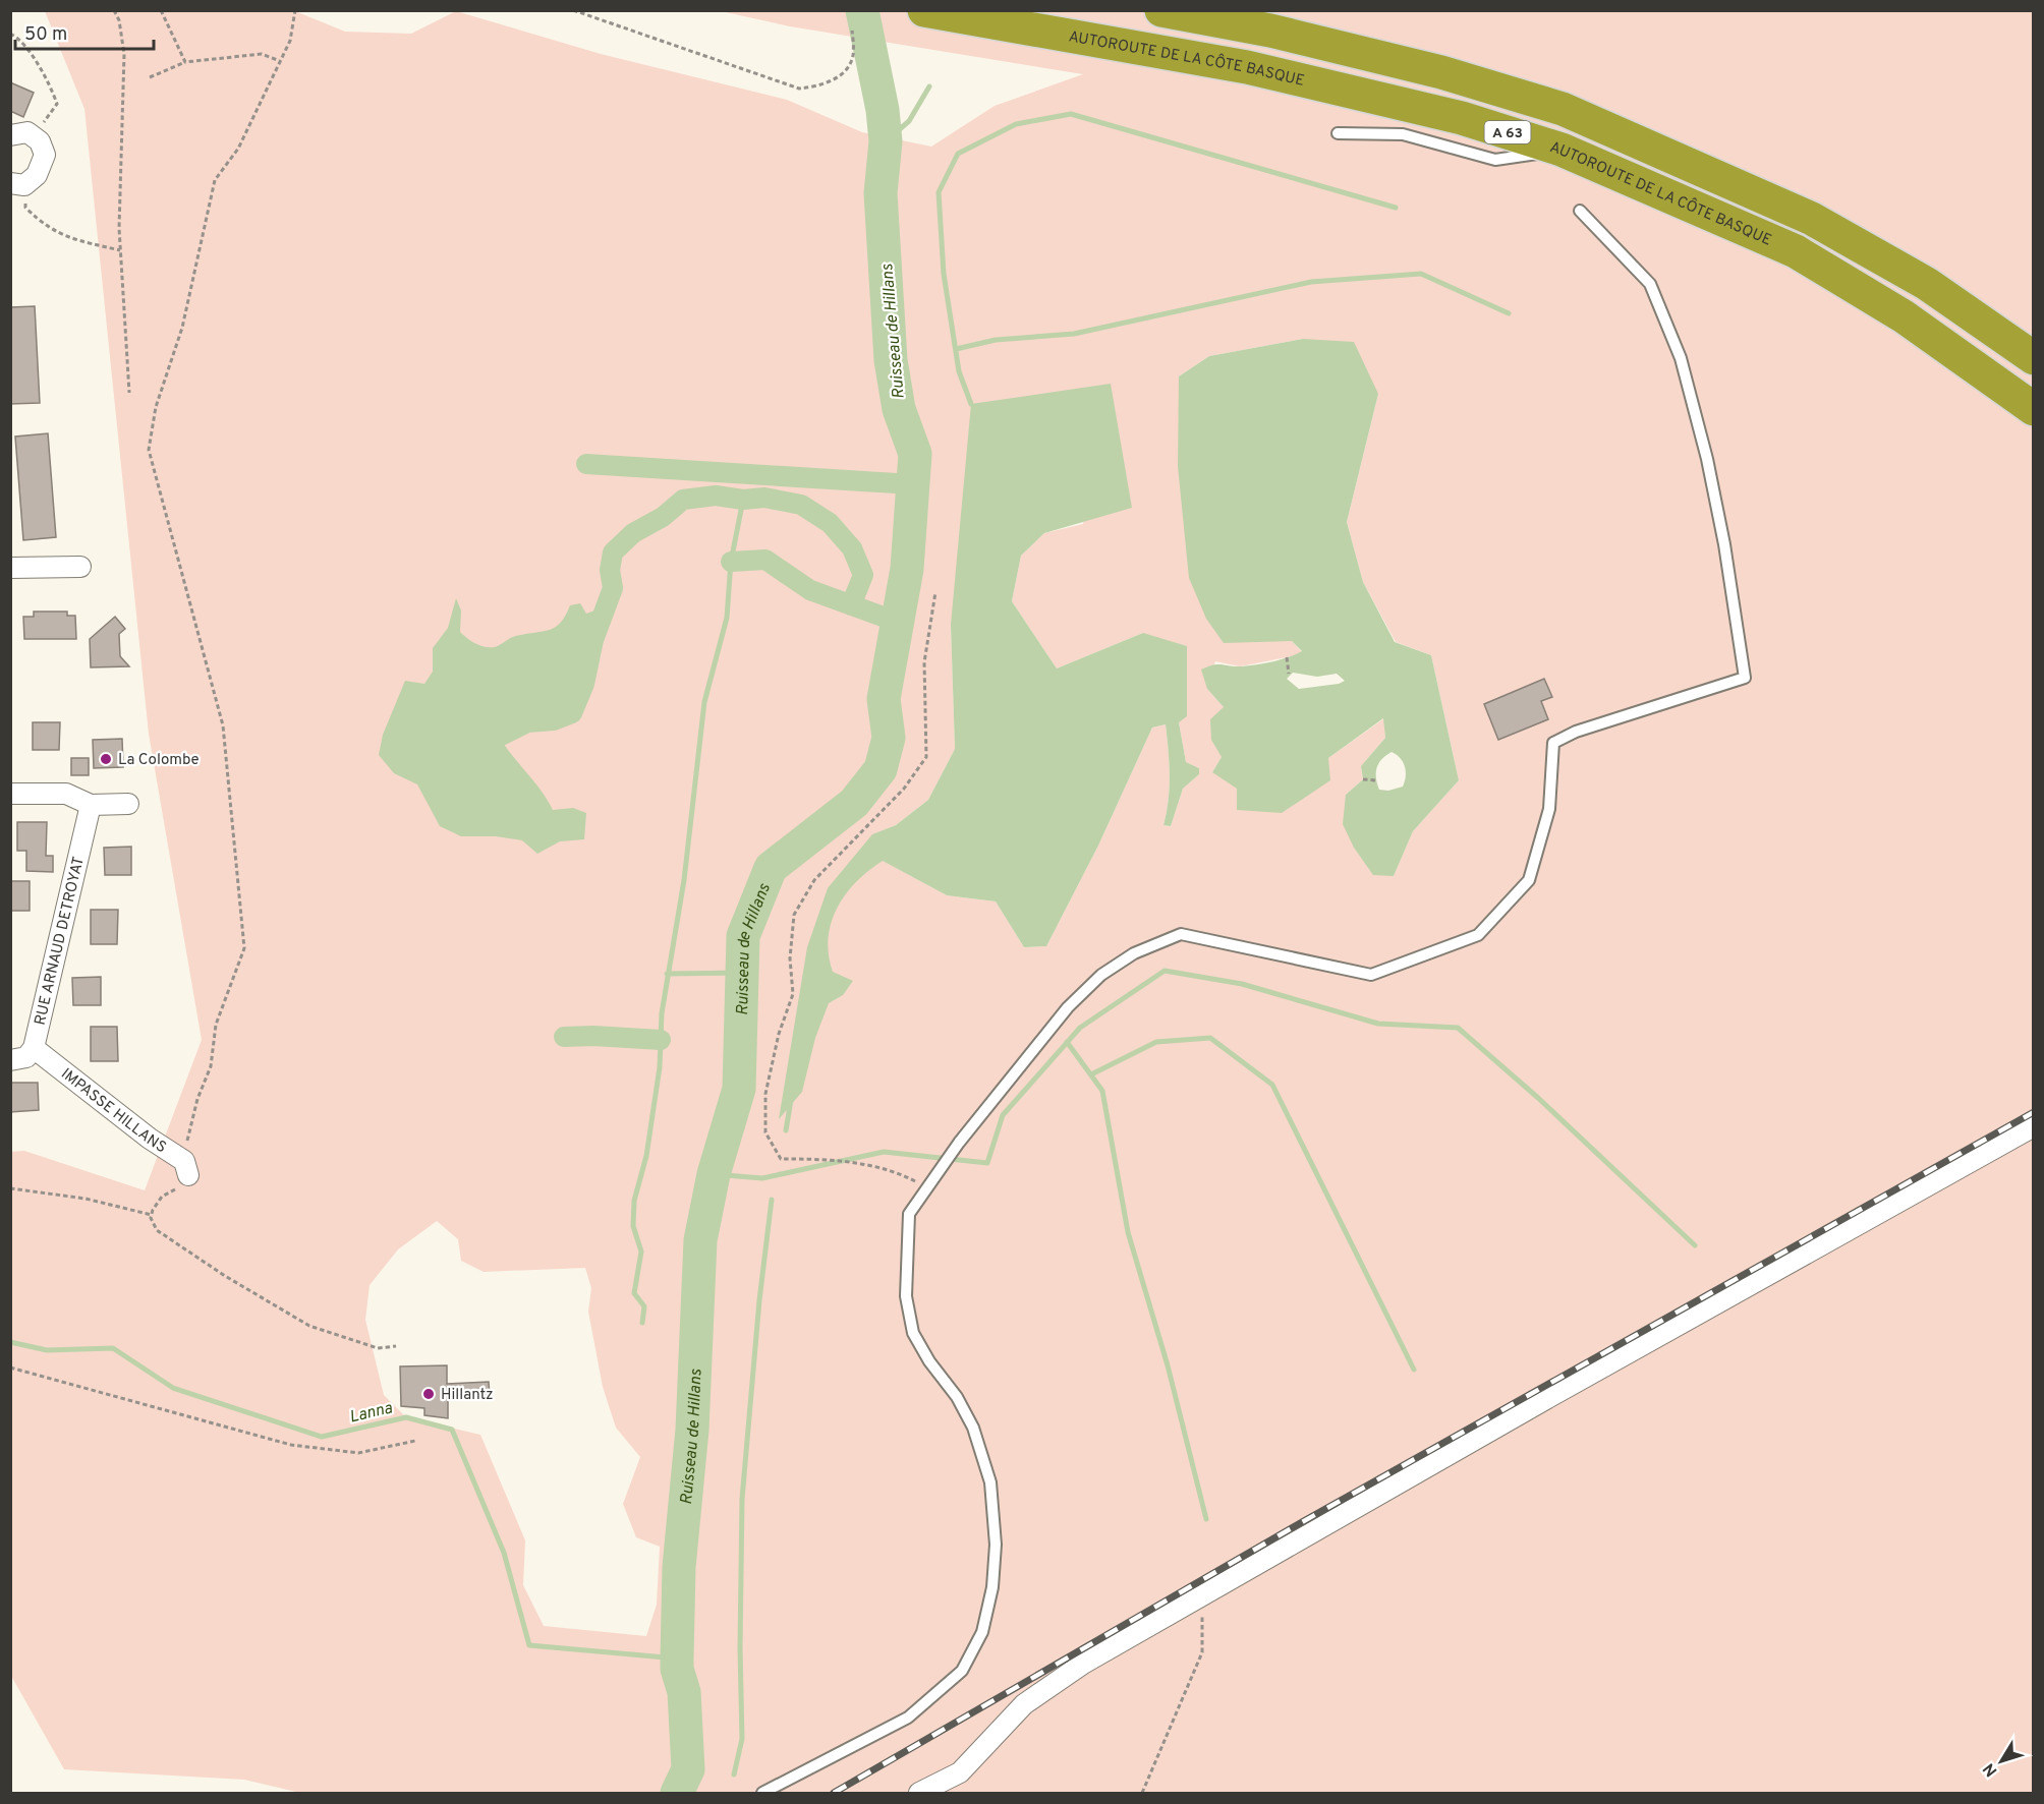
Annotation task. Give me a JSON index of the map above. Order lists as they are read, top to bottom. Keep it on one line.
{"streets":{"highway":["AUTOROUTE DE LA CÔTE BASQUE","A 63"],"street":["RUE ARNAUD DETROYAT","IMPASSE HILLANS"]},"crossings":[["RUE ARNAUD DETROYAT","IMPASSE HILLANS"]],"water":["Ruisseau de Hillans","Lanna"],"places":["La Colombe","Hillantz"],"scale_bar":"50 m","north":"bottom left"}
